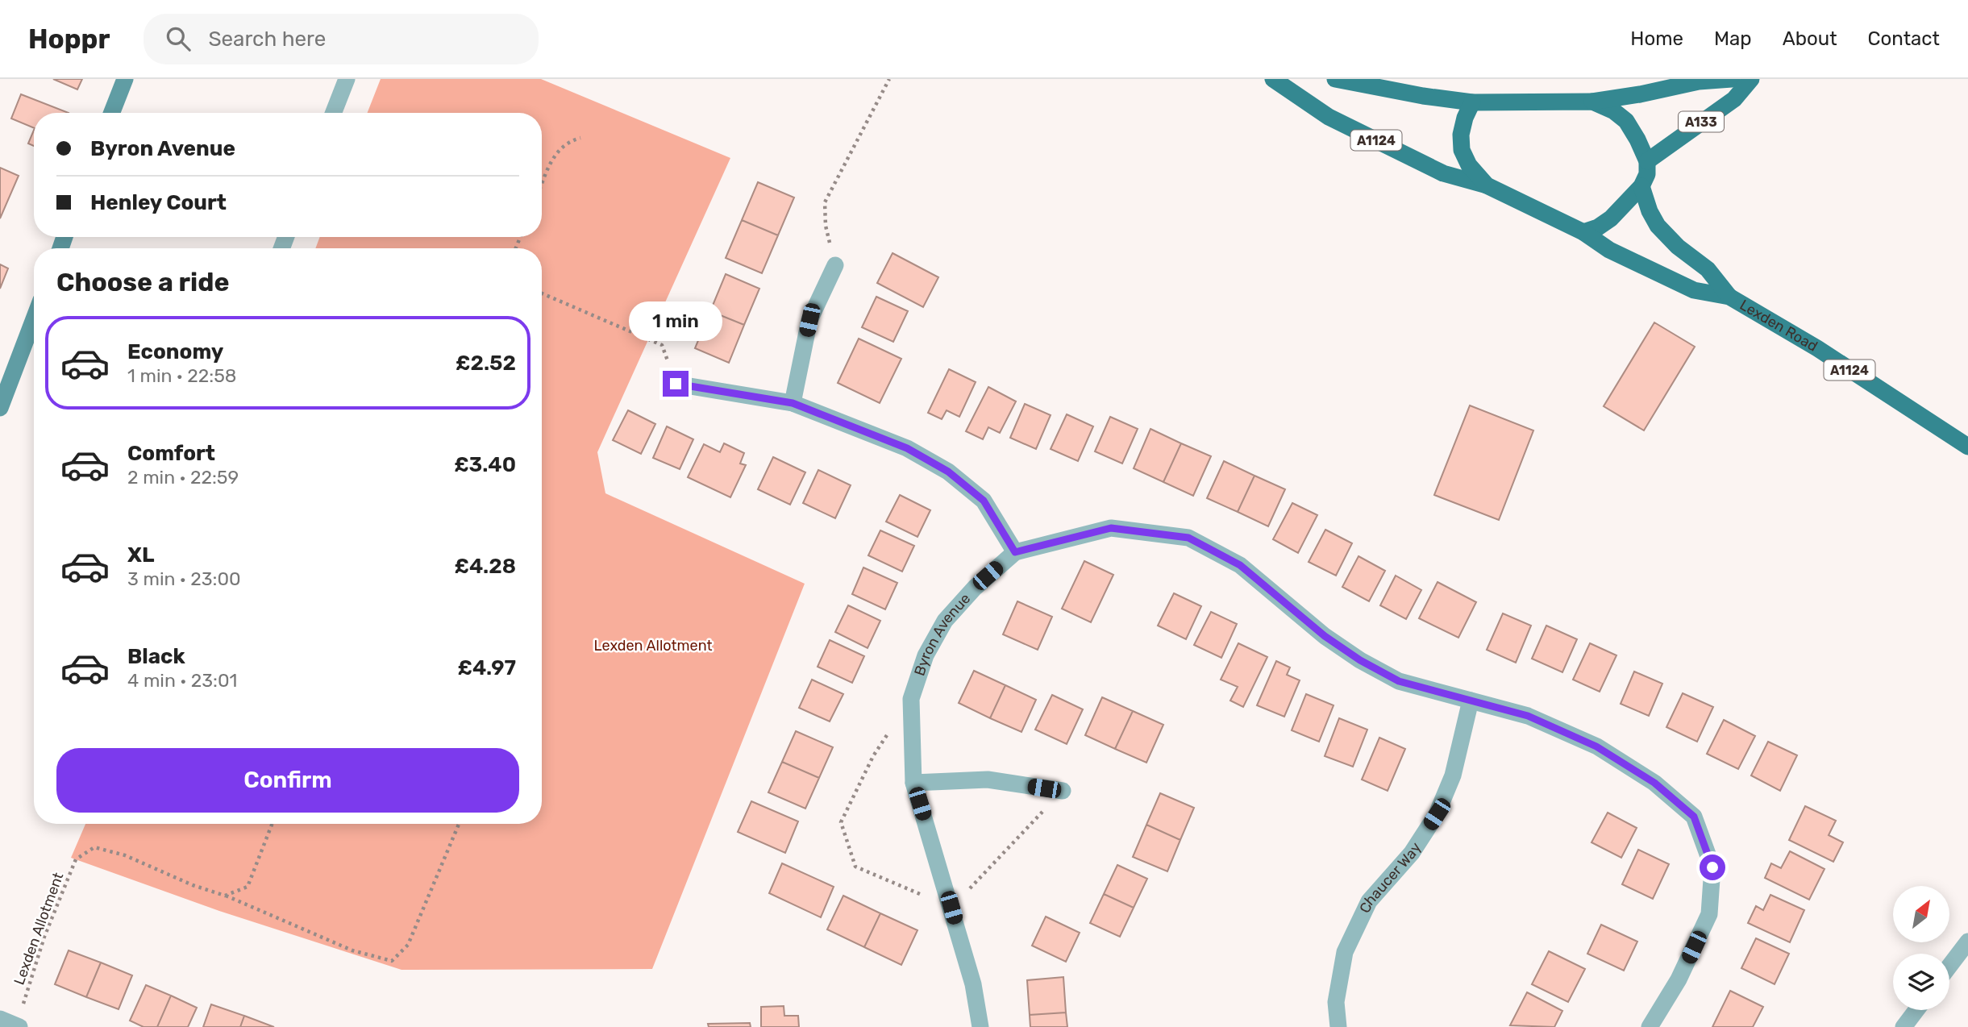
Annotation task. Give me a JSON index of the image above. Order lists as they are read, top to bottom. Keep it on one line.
{"streets":{"main road":["A133","A1124","Lexden Road"],"street":["Byron Avenue","Chaucer Way"],"path":["Lexden Allotment"]},"crossings":[["A133","A1124"],["A133","Lexden Road"],["A1124","Lexden Road"],["Byron Avenue","Chaucer Way"]],"parks":["Lexden Allotment"],"north":"top right","page":{"header":"Hoppr","search":"Search here","nav":["Home","Map","About","Contact"],"banner":["Byron Avenue","Henley Court"],"heading":"Choose a ride","bubble":"1 min","list":[{"name":"Economy","note":"1 min · 22:58","value":"£2.52"},{"name":"Comfort","note":"2 min · 22:59","value":"£3.40"},{"name":"XL","note":"3 min · 23:00","value":"£4.28"},{"name":"Black","note":"4 min · 23:01","value":"£4.97"}],"buttons":"Confirm"}}
